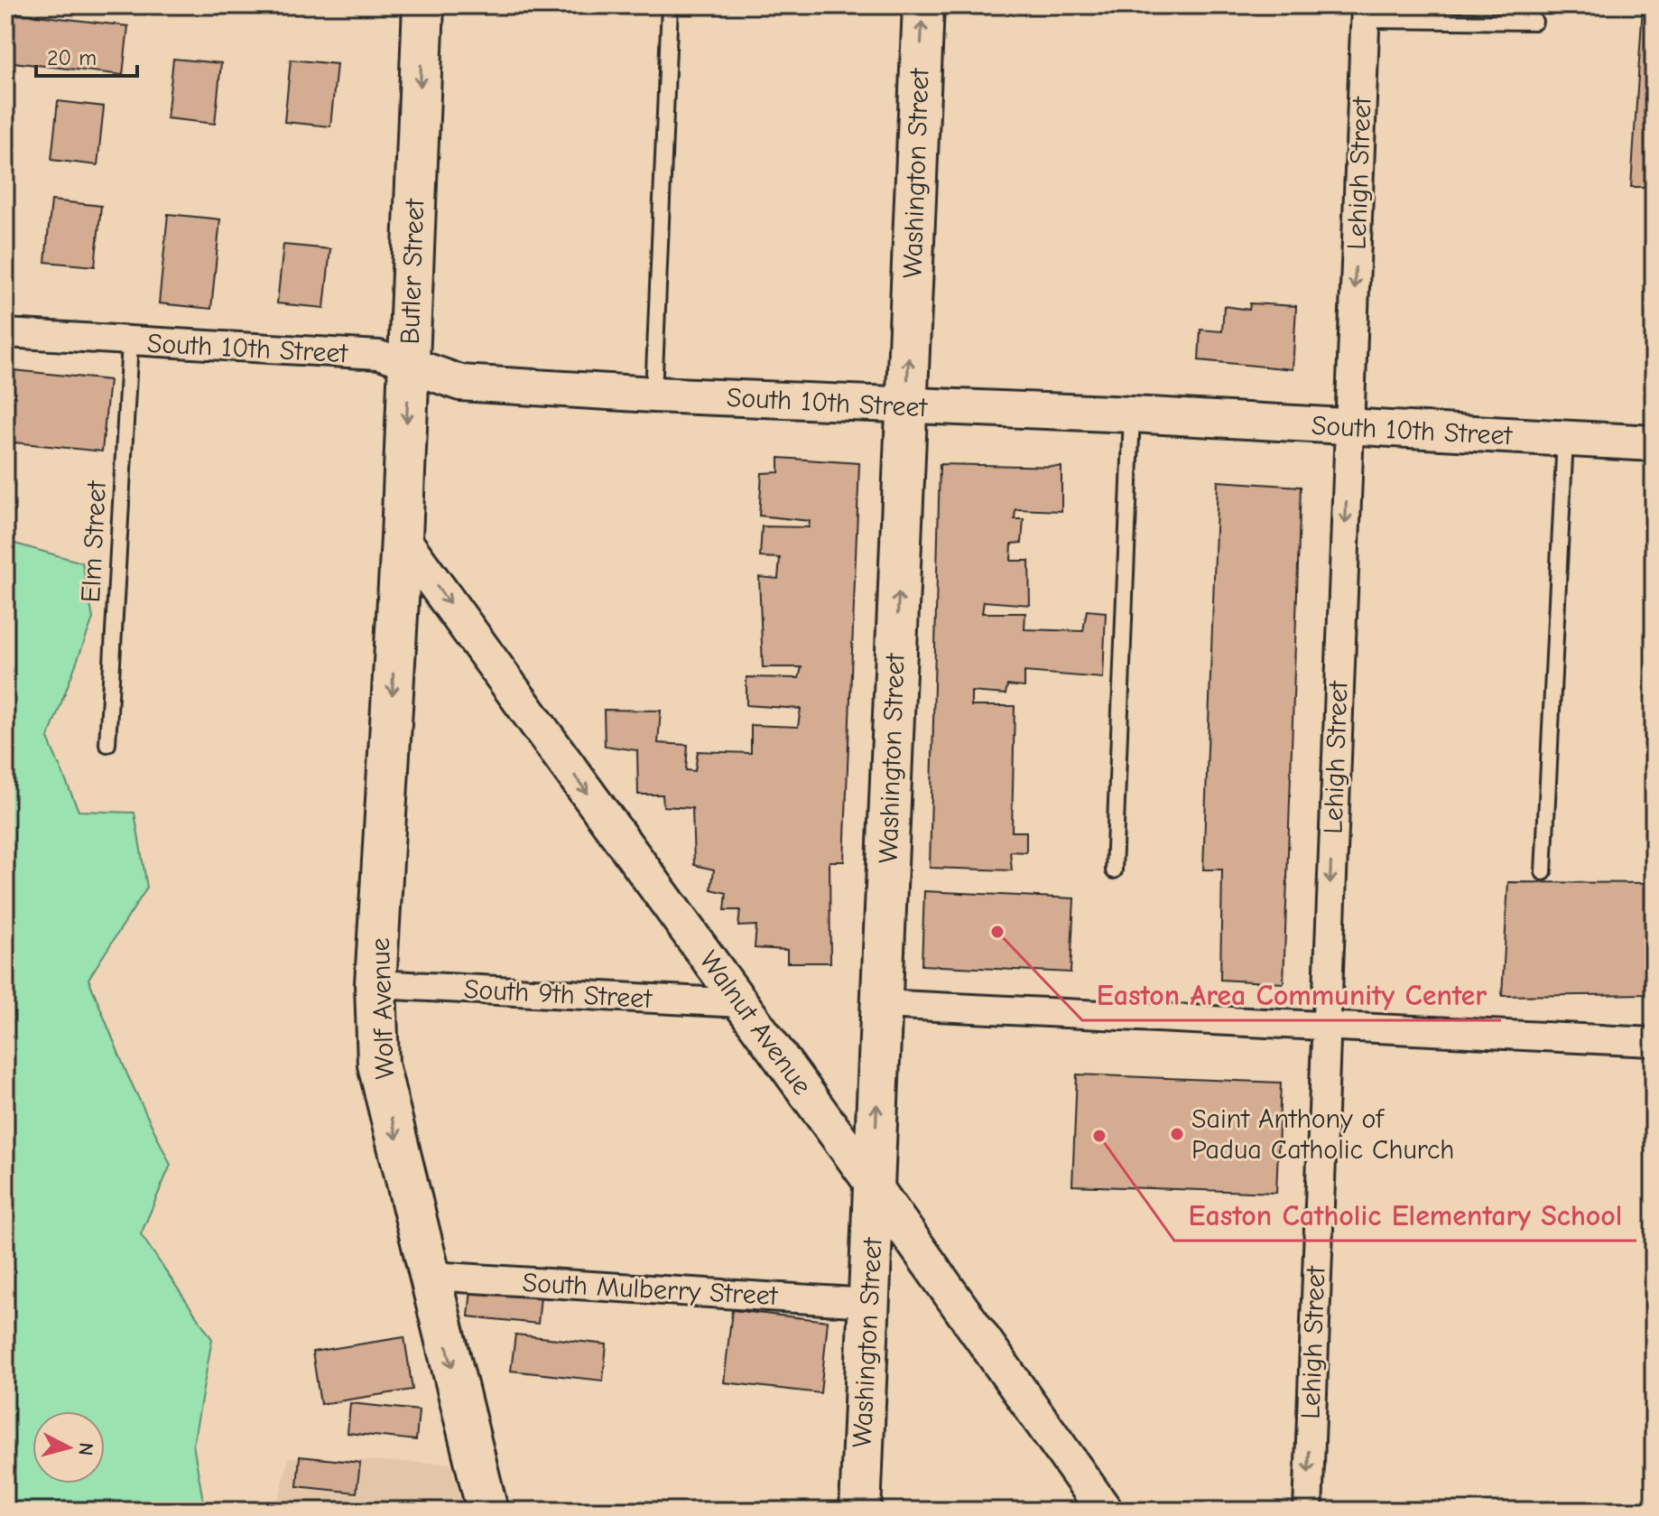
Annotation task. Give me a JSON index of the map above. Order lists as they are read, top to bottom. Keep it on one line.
{"streets":{"main road":["Washington Street","Butler Street","Wolf Avenue"],"street":["Lehigh Street","South 10th Street","South 9th Street","Walnut Avenue","South Mulberry Street"],"lane":["Elm Street"]},"crossings":[["Washington Street","South 10th Street"],["Washington Street","Walnut Avenue"],["Washington Street","South Mulberry Street"],["Lehigh Street","South 10th Street"],["Butler Street","South 10th Street"],["Butler Street","Wolf Avenue"],["Butler Street","Walnut Avenue"],["South 10th Street","Elm Street"],["South 9th Street","Wolf Avenue"],["South 9th Street","Walnut Avenue"],["Wolf Avenue","Walnut Avenue"],["Wolf Avenue","South Mulberry Street"]],"one_way":["Washington Street","Lehigh Street","Butler Street","Wolf Avenue","Walnut Avenue"],"places":["Easton Area Community Center","Saint Anthony of Padua Catholic Church","Easton Catholic Elementary School"],"scale_bar":"20 m","north":"right"}
